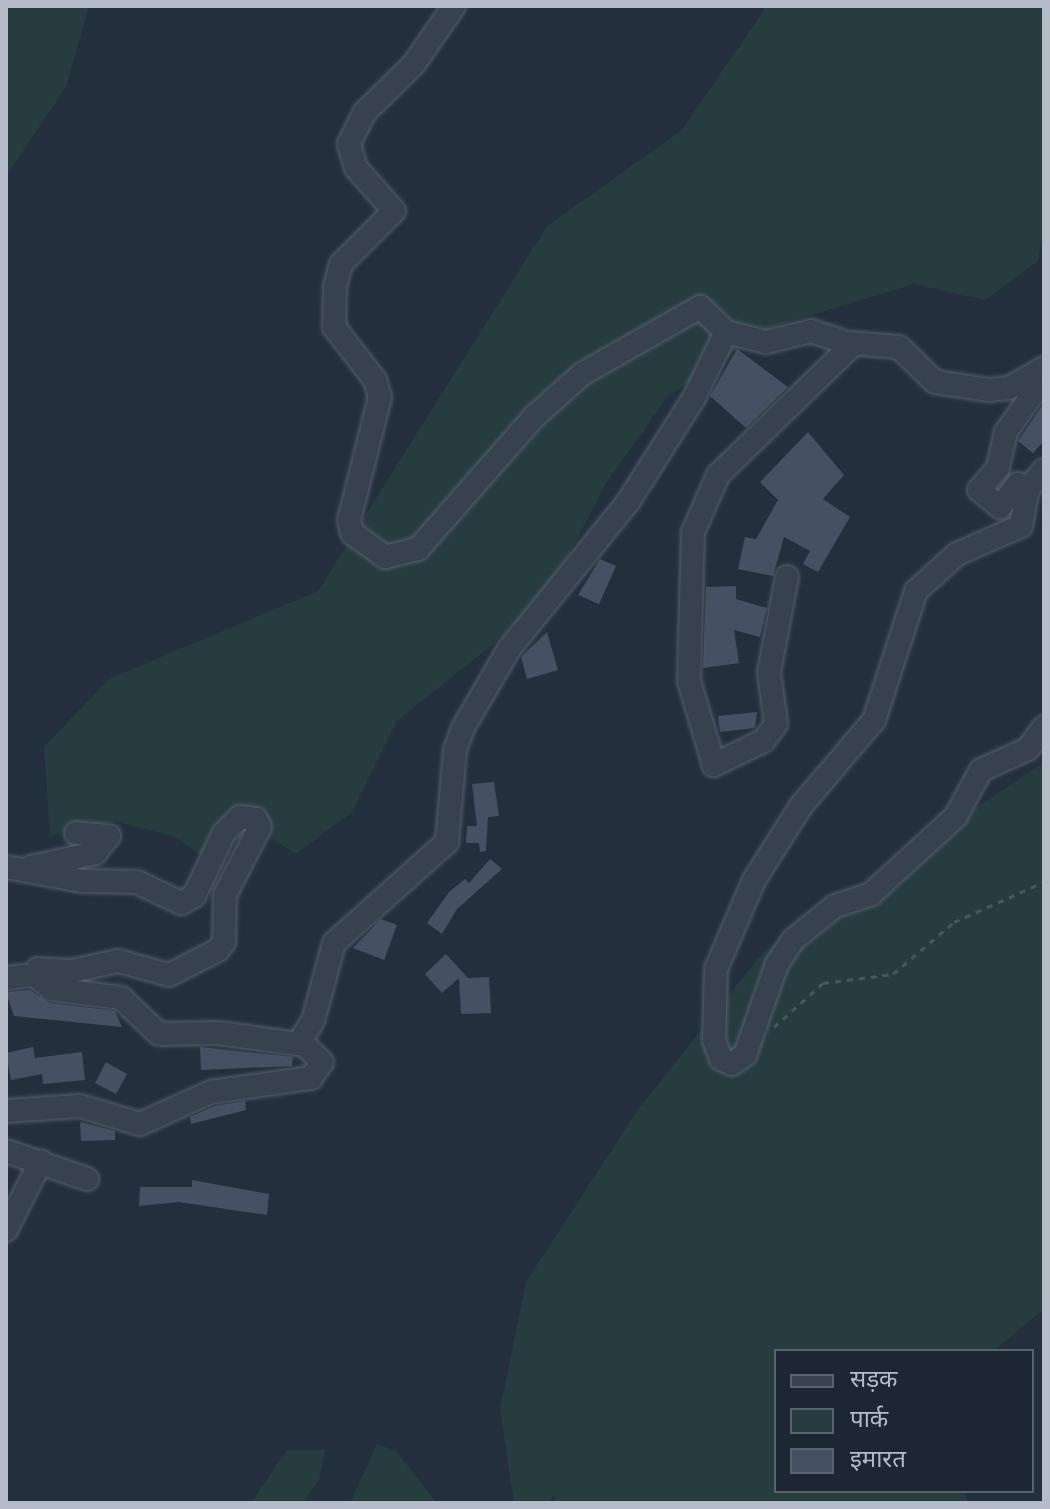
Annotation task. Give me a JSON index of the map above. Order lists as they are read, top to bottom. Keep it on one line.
{"legend":["सड़क","पार्क","इमारत"]}
